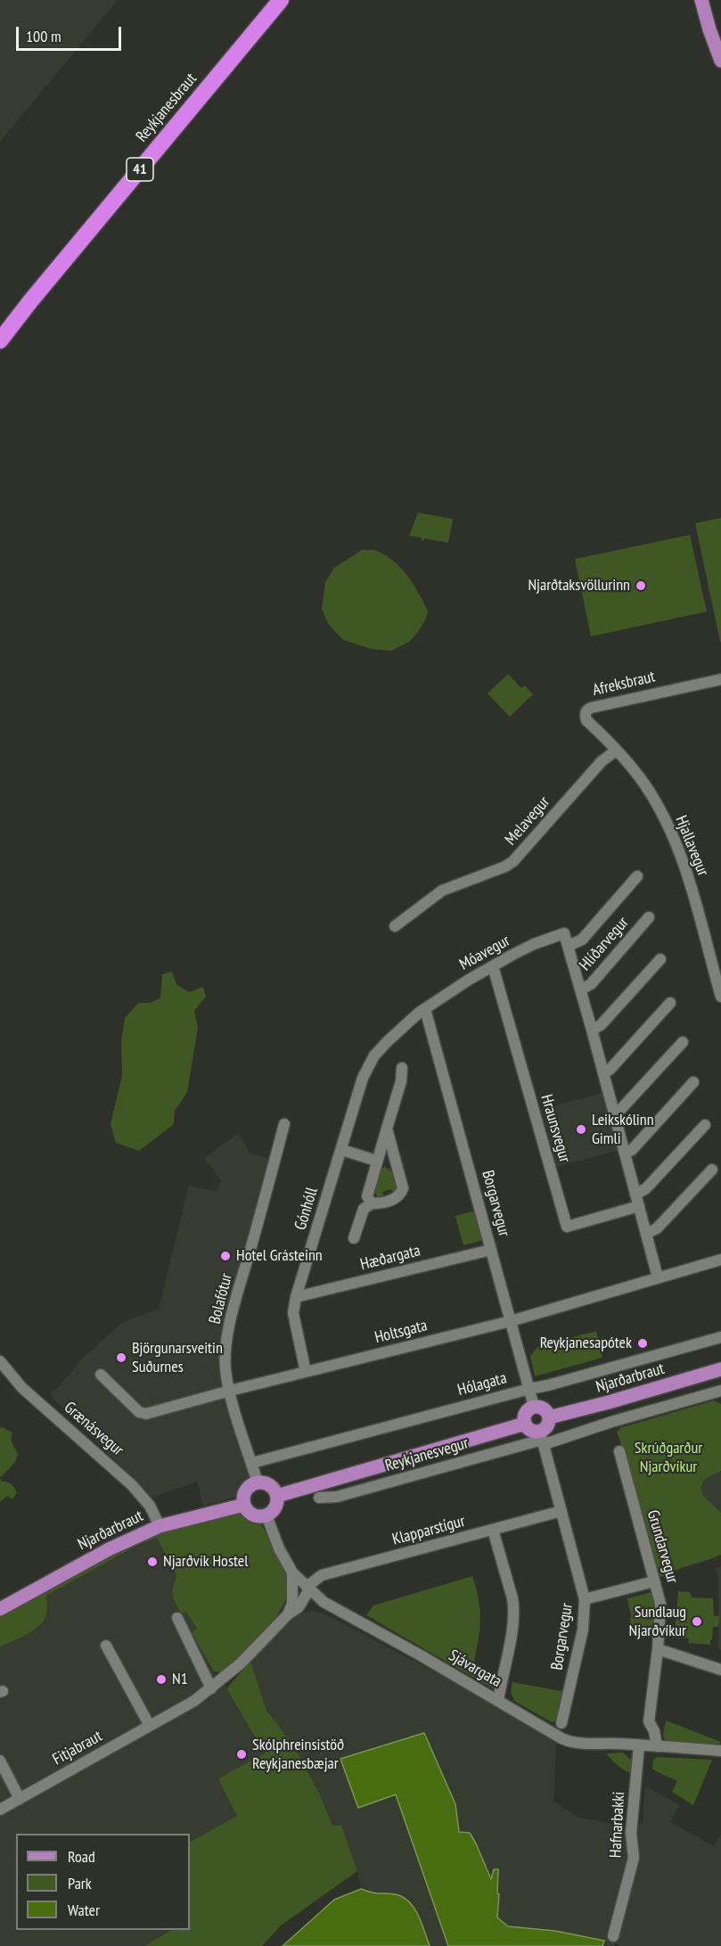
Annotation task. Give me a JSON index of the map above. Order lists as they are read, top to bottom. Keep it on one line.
{"streets":{"highway":["Reykjanesbraut","41"],"main road":["Njarðarbraut"],"street":["Afreksbraut","Melavegur","Hjallavegur","Hlíðarvegur","Móavegur","Hraunsvegur","Borgarvegur","Gónhóll","Hæðargata","Bolafótur","Holtsgata","Hólagata","Grænásvegur","Reykjanesvegur","Klapparstígur","Grundarvegur","Sjávargata","Fitjabraut","Hafnarbakki"]},"crossings":[["Afreksbraut","Melavegur"],["Afreksbraut","Hjallavegur"],["Melavegur","Hjallavegur"],["Hlíðarvegur","Móavegur"],["Hlíðarvegur","Hraunsvegur"],["Hlíðarvegur","Holtsgata"],["Móavegur","Hraunsvegur"],["Móavegur","Borgarvegur"],["Móavegur","Gónhóll"],["Borgarvegur","Gónhóll"],["Borgarvegur","Hæðargata"],["Borgarvegur","Holtsgata"],["Borgarvegur","Njarðarbraut"],["Borgarvegur","Hólagata"],["Borgarvegur","Reykjanesvegur"],["Borgarvegur","Klapparstígur"],["Gónhóll","Hæðargata"],["Gónhóll","Holtsgata"],["Bolafótur","Holtsgata"],["Bolafótur","Njarðarbraut"],["Bolafótur","Hólagata"],["Bolafótur","Sjávargata"],["Njarðarbraut","Grænásvegur"],["Njarðarbraut","Reykjanesvegur"],["Njarðarbraut","Sjávargata"],["Klapparstígur","Sjávargata"],["Klapparstígur","Fitjabraut"],["Grundarvegur","Sjávargata"],["Sjávargata","Fitjabraut"],["Sjávargata","Hafnarbakki"]],"parks":["Skrúðgarður Njarðvíkur"],"places":["Njarðtaksvöllurinn","Leikskólinn Gimli","Hotel Grásteinn","Reykjanesapótek","Björgunarsveitin Suðurnes","Njarðvík Hostel","Sundlaug Njarðvíkur","N1","Skólphreinsistöð Reykjanesbæjar"],"legend":["Road","Park","Water"],"scale_bar":"100 m"}
